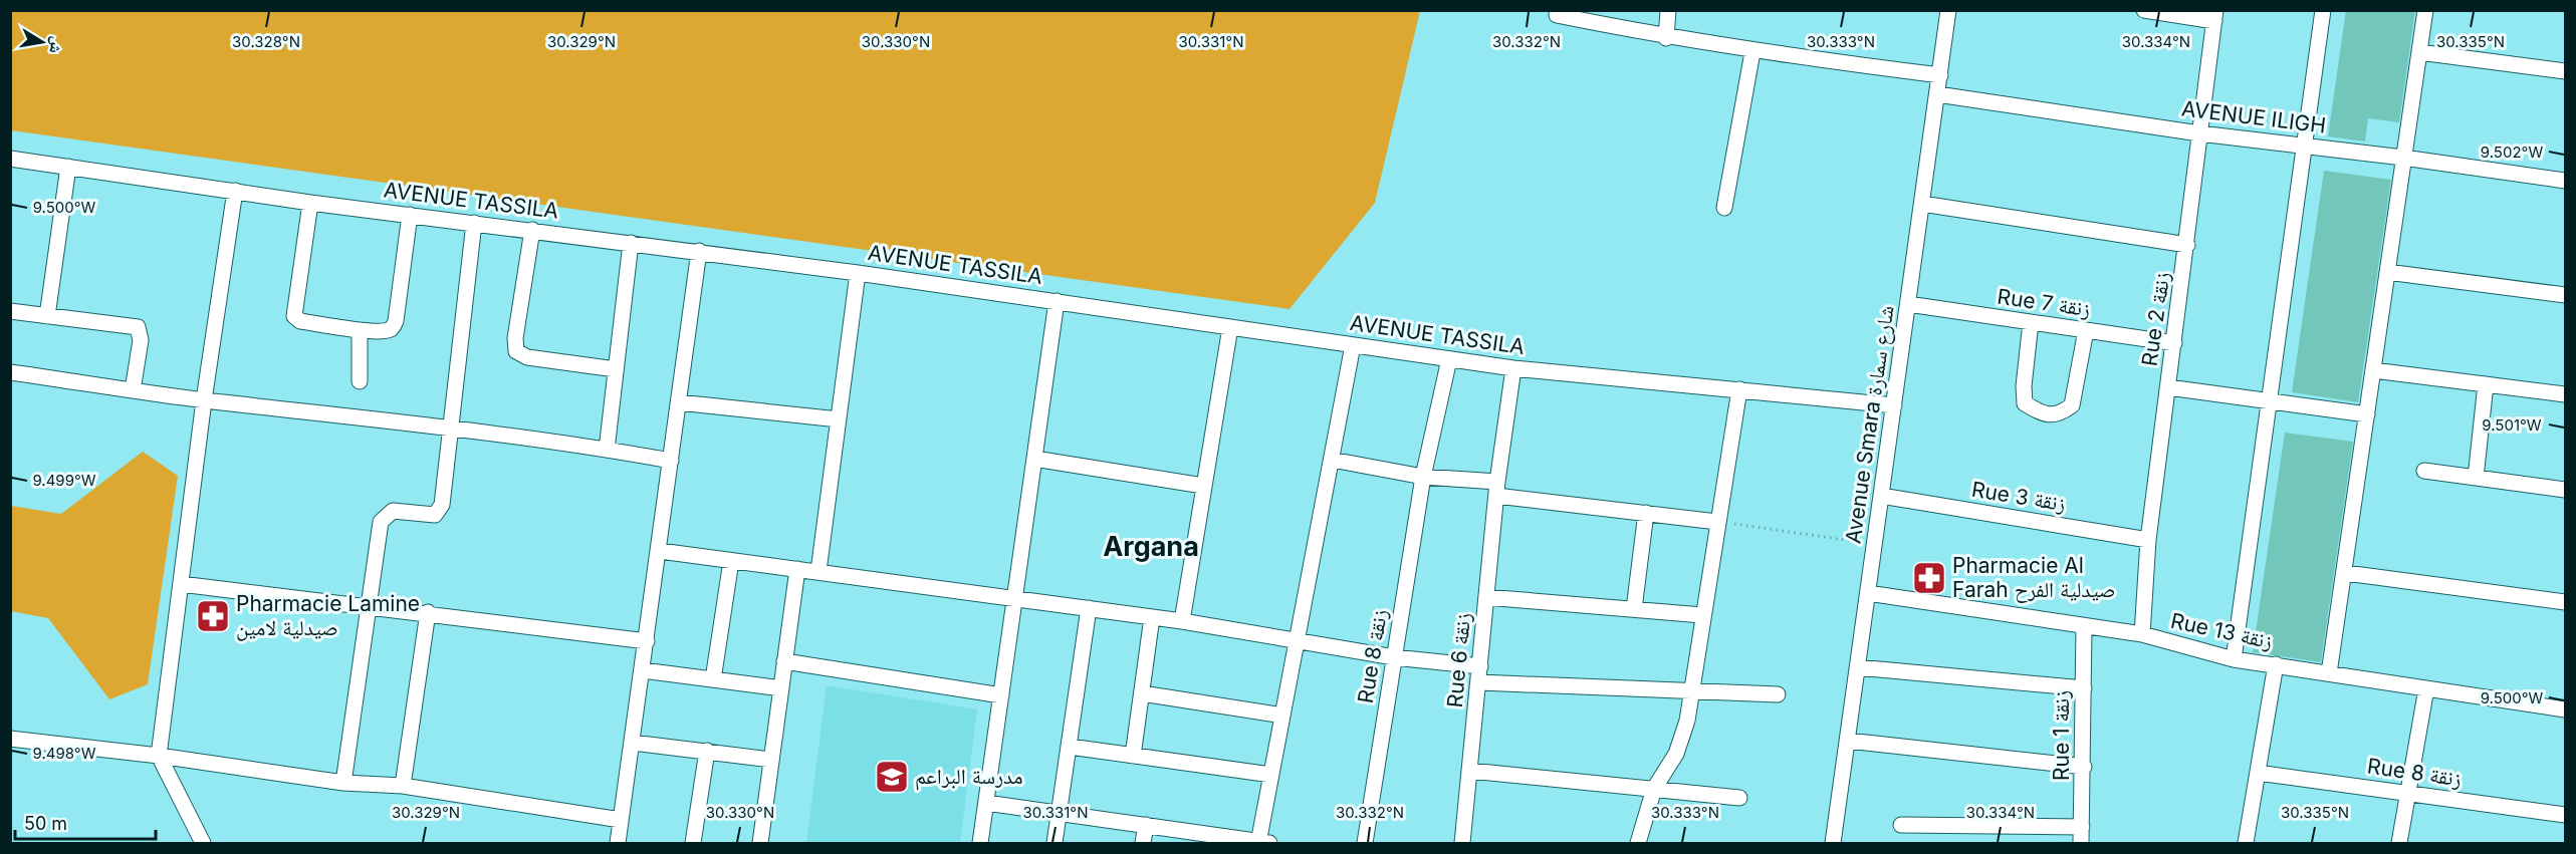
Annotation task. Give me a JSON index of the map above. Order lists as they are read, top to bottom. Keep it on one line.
{"streets":{"street":["AVENUE ILIGH","AVENUE TASSILA","Rue 7 زنقة","Rue 2 زنقة","Avenue Smara شارع سمارة","Rue 3 زنقة","Rue 13 زنقة","Rue 8 زنقة","Rue 6 زنقة","Rue 1 زنقة"]},"crossings":[["AVENUE ILIGH","Rue 2 زنقة"],["AVENUE ILIGH","Avenue Smara شارع سمارة"],["AVENUE TASSILA","Avenue Smara شارع سمارة"],["AVENUE TASSILA","Rue 8 زنقة"],["AVENUE TASSILA","Rue 6 زنقة"],["Rue 7 زنقة","Rue 2 زنقة"],["Rue 7 زنقة","Avenue Smara شارع سمارة"],["Rue 2 زنقة","Rue 3 زنقة"],["Rue 2 زنقة","Rue 13 زنقة"],["Avenue Smara شارع سمارة","Rue 3 زنقة"],["Avenue Smara شارع سمارة","Rue 13 زنقة"],["Rue 13 زنقة","Rue 1 زنقة"]],"districts":["Argana"],"places":{"pharmacy":["Pharmacie Al Farah صيدلية الفرح","Pharmacie Lamine صيدلية لامين"],"school or university":["مدرسة البراعم"]},"scale_bar":"50 m","north":"right","coordinates":["30.328°N","30.329°N","30.330°N","30.331°N","30.332°N","30.334°N","30.333°N","30.335°N","9.502°W","9.500°W","9.501°W","9.499°W","9.498°W"]}
